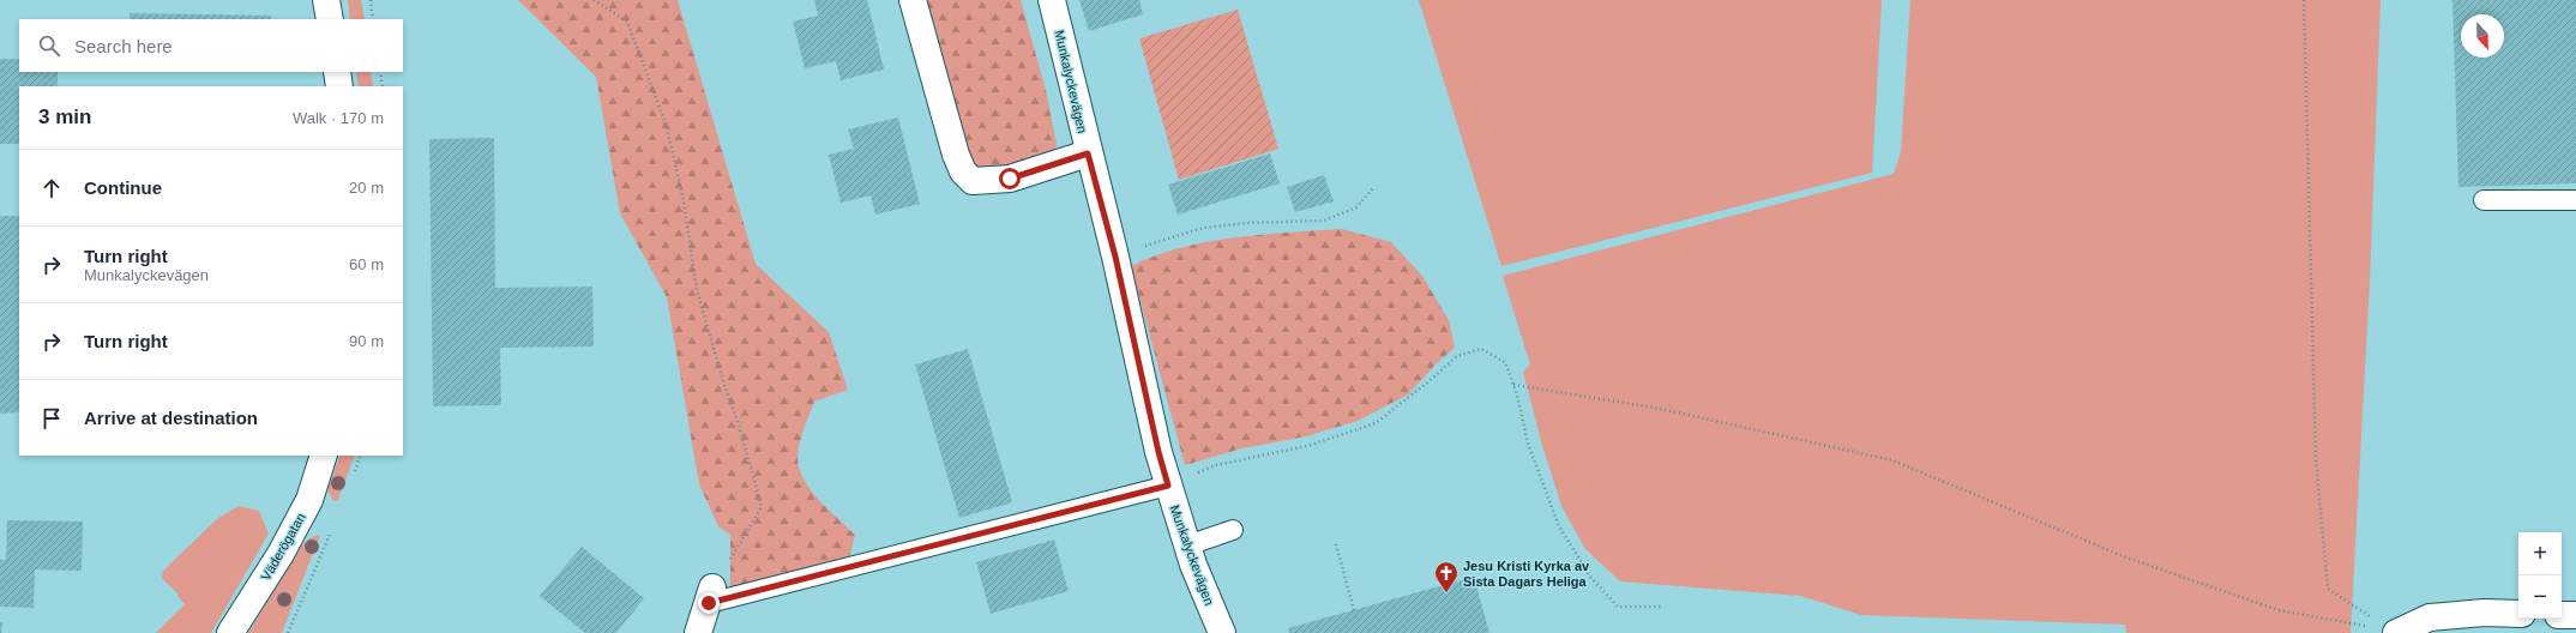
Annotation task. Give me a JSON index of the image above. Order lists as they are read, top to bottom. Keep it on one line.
{"streets":{"street":["Munkalyckevägen","Väderögatan"]},"places":{"church":["Jesu Kristi Kyrka av Sista Dagars Heliga"]},"north":"bottom","page":{"search":"Search here","heading":["3 min","Walk · 170 m"],"list":[["Continue","20 m"],["Turn right","Munkalyckevägen","60 m"],["Turn right","90 m"],"Arrive at destination"],"map_buttons":["+","−"]}}
